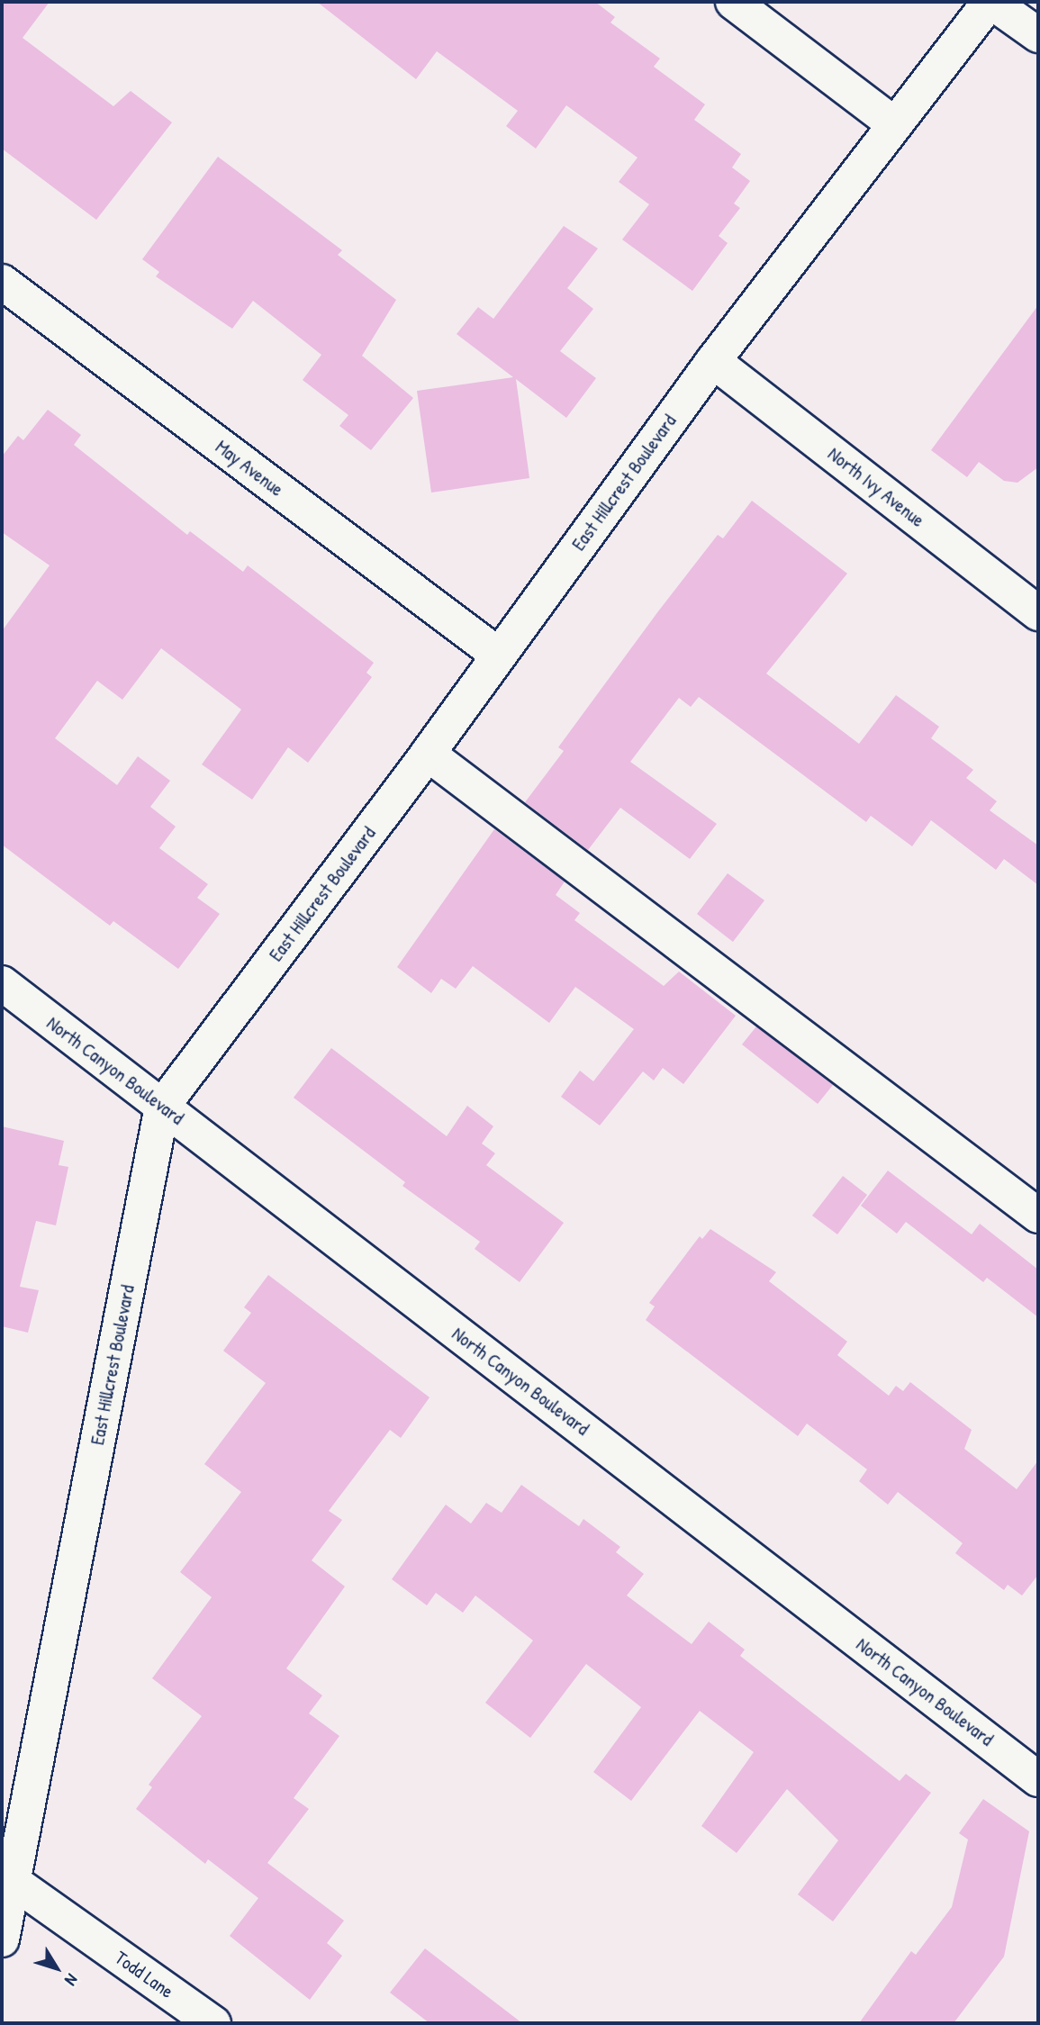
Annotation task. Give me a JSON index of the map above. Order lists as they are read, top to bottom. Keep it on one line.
{"streets":{"street":["May Avenue","East Hillcrest Boulevard","North Ivy Avenue","North Canyon Boulevard","Todd Lane"]},"crossings":[["May Avenue","East Hillcrest Boulevard"],["East Hillcrest Boulevard","North Ivy Avenue"],["East Hillcrest Boulevard","North Canyon Boulevard"],["East Hillcrest Boulevard","Todd Lane"]],"north":"bottom right"}
